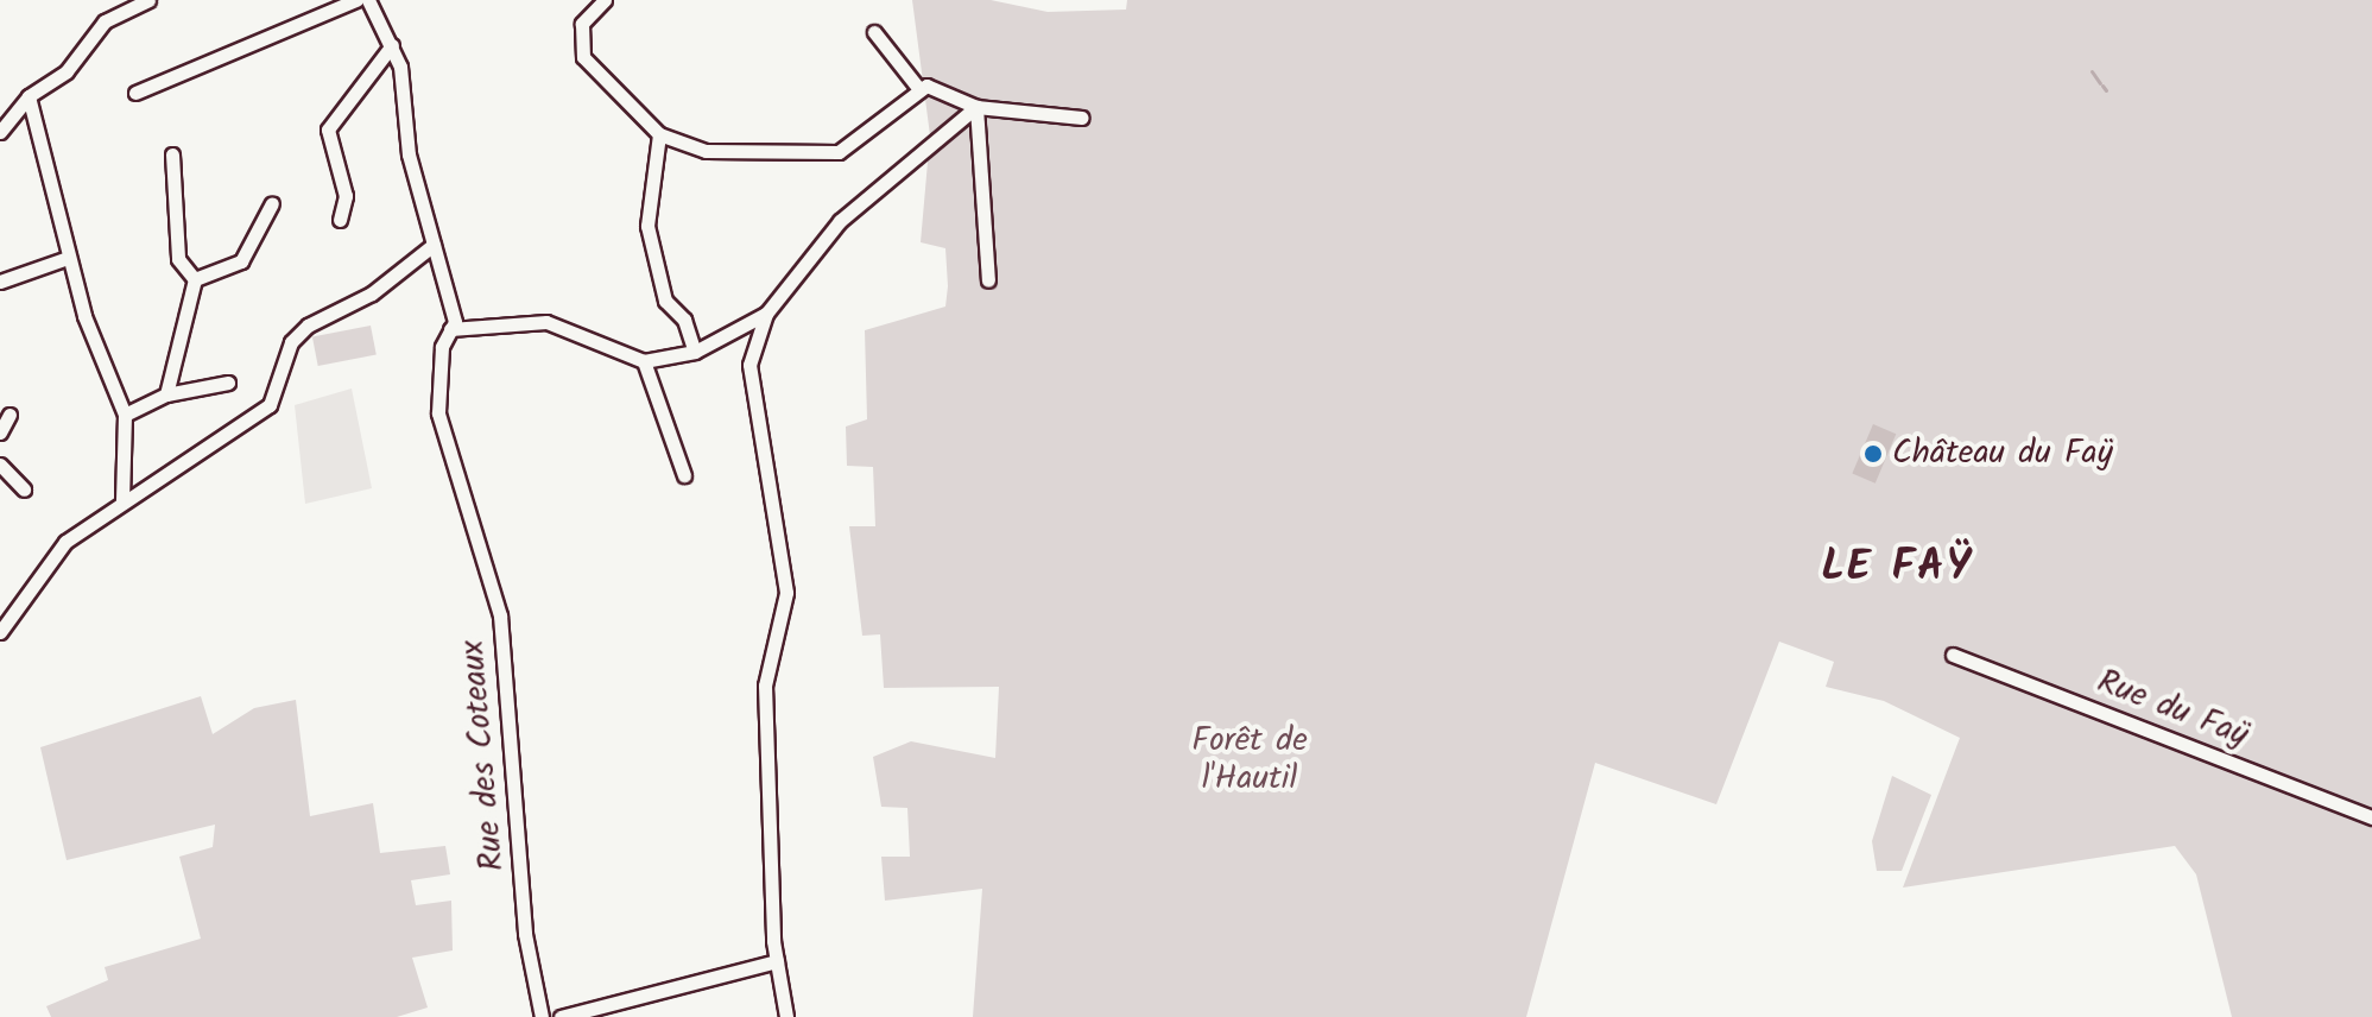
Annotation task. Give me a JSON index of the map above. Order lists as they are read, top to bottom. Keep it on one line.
{"streets":{"street":["Rue du Faÿ","Rue des Coteaux"]},"districts":["LE FAŸ"],"parks":["Forêt de l'Hautil"],"places":["Château du Faÿ"]}
